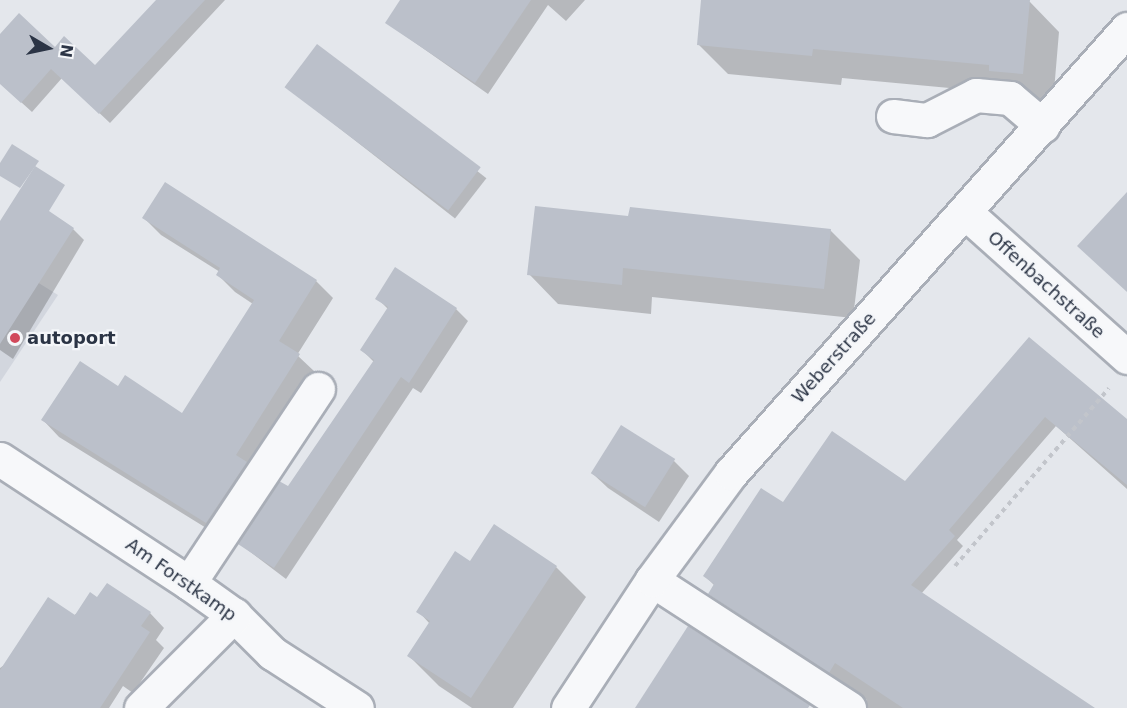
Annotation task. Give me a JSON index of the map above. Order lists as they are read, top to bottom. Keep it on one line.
{"streets":{"street":["Offenbachstraße","Weberstraße","Am Forstkamp"]},"crossings":[["Offenbachstraße","Weberstraße"]],"places":["autoport"],"north":"right"}
